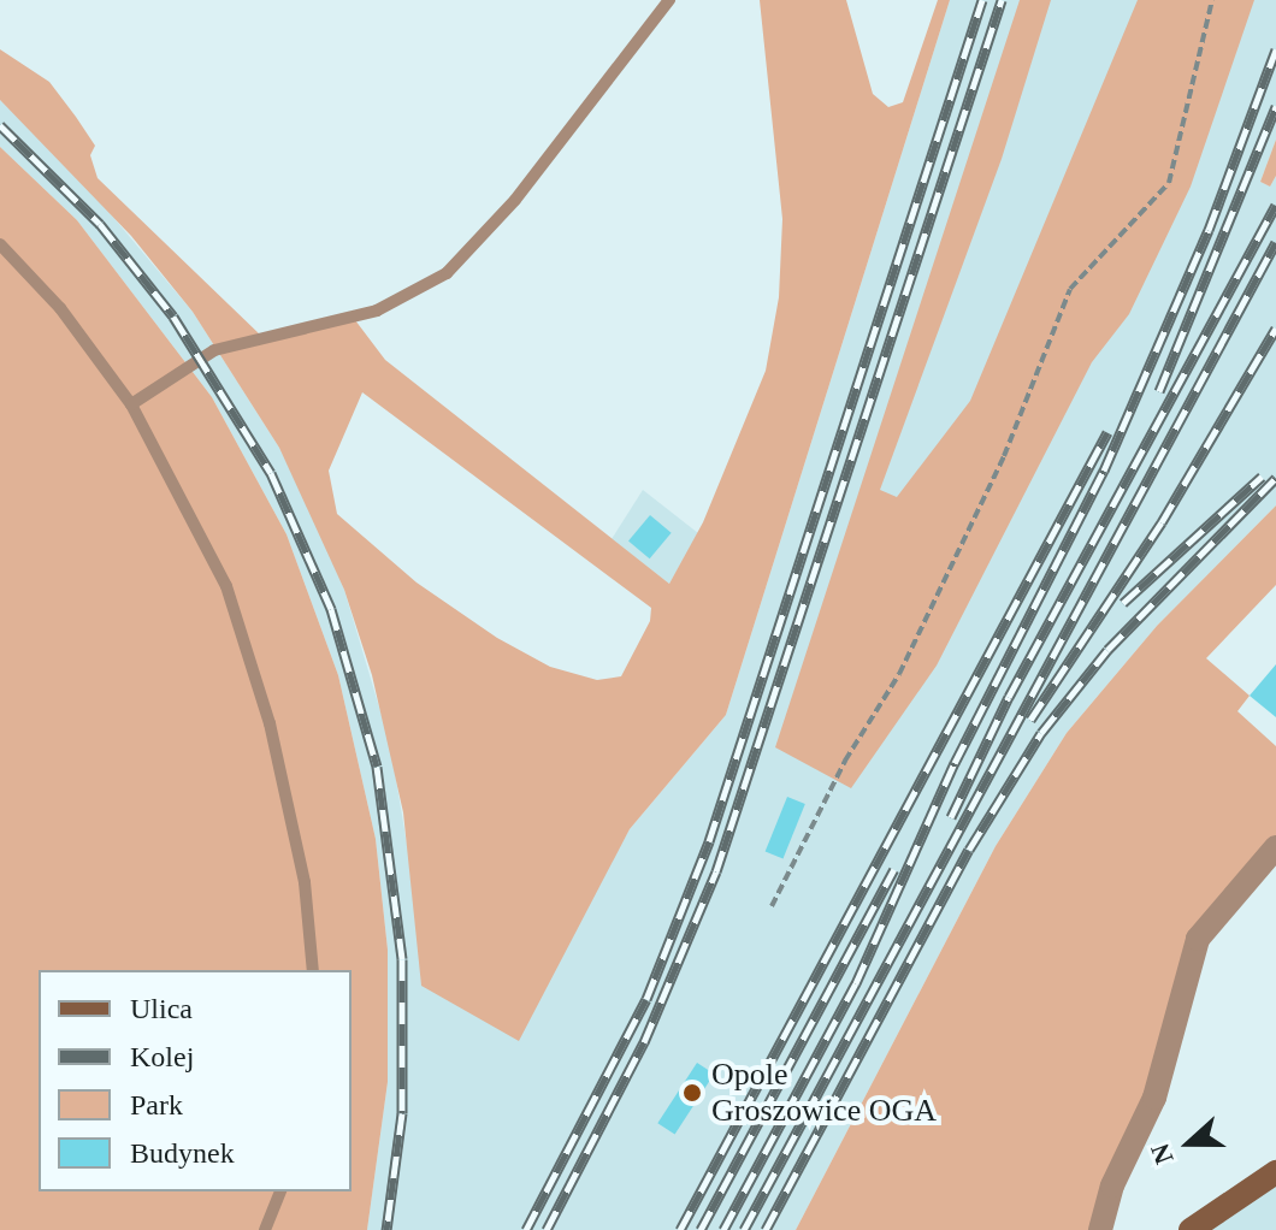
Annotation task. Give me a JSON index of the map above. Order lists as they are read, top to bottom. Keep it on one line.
{"places":["Opole Groszowice OGA"],"legend":["Ulica","Kolej","Park","Budynek"],"north":"left"}
